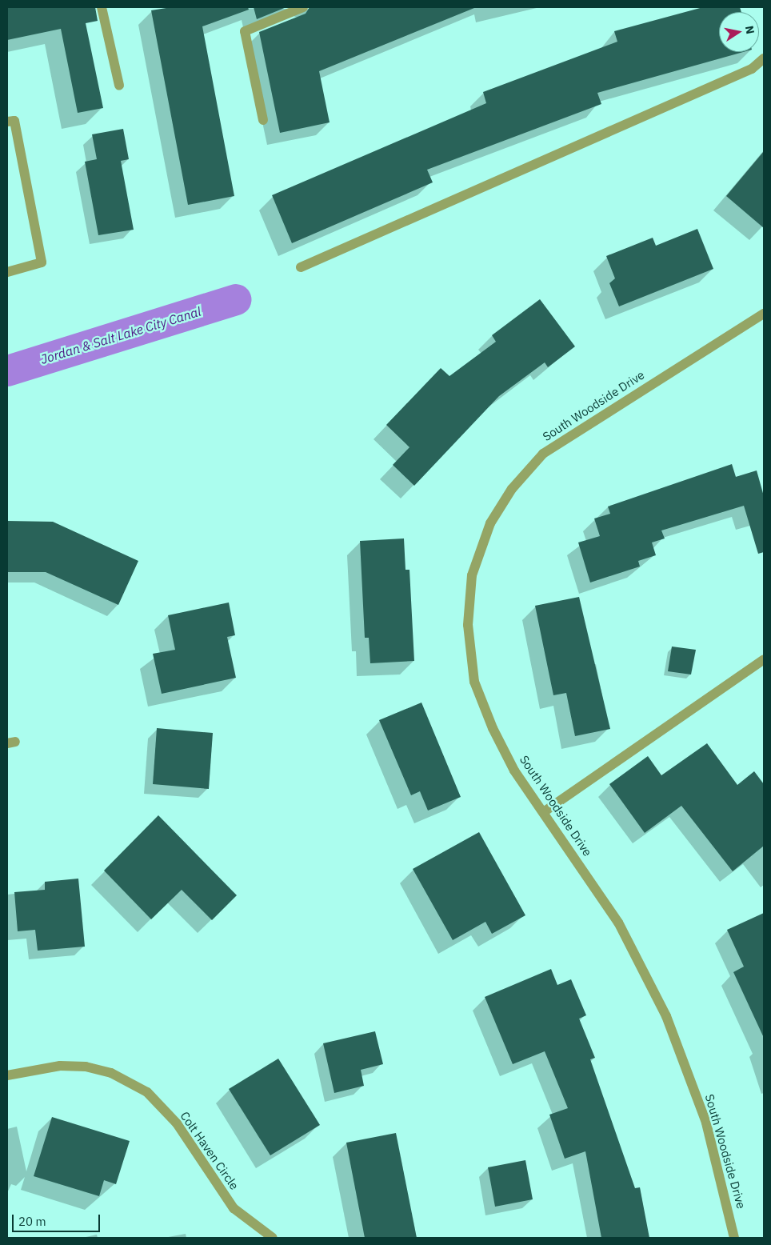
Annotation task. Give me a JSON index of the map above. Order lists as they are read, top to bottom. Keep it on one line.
{"streets":{"street":["South Woodside Drive","Colt Haven Circle"]},"water":["Jordan & Salt Lake City Canal"],"scale_bar":"20 m","north":"right"}
